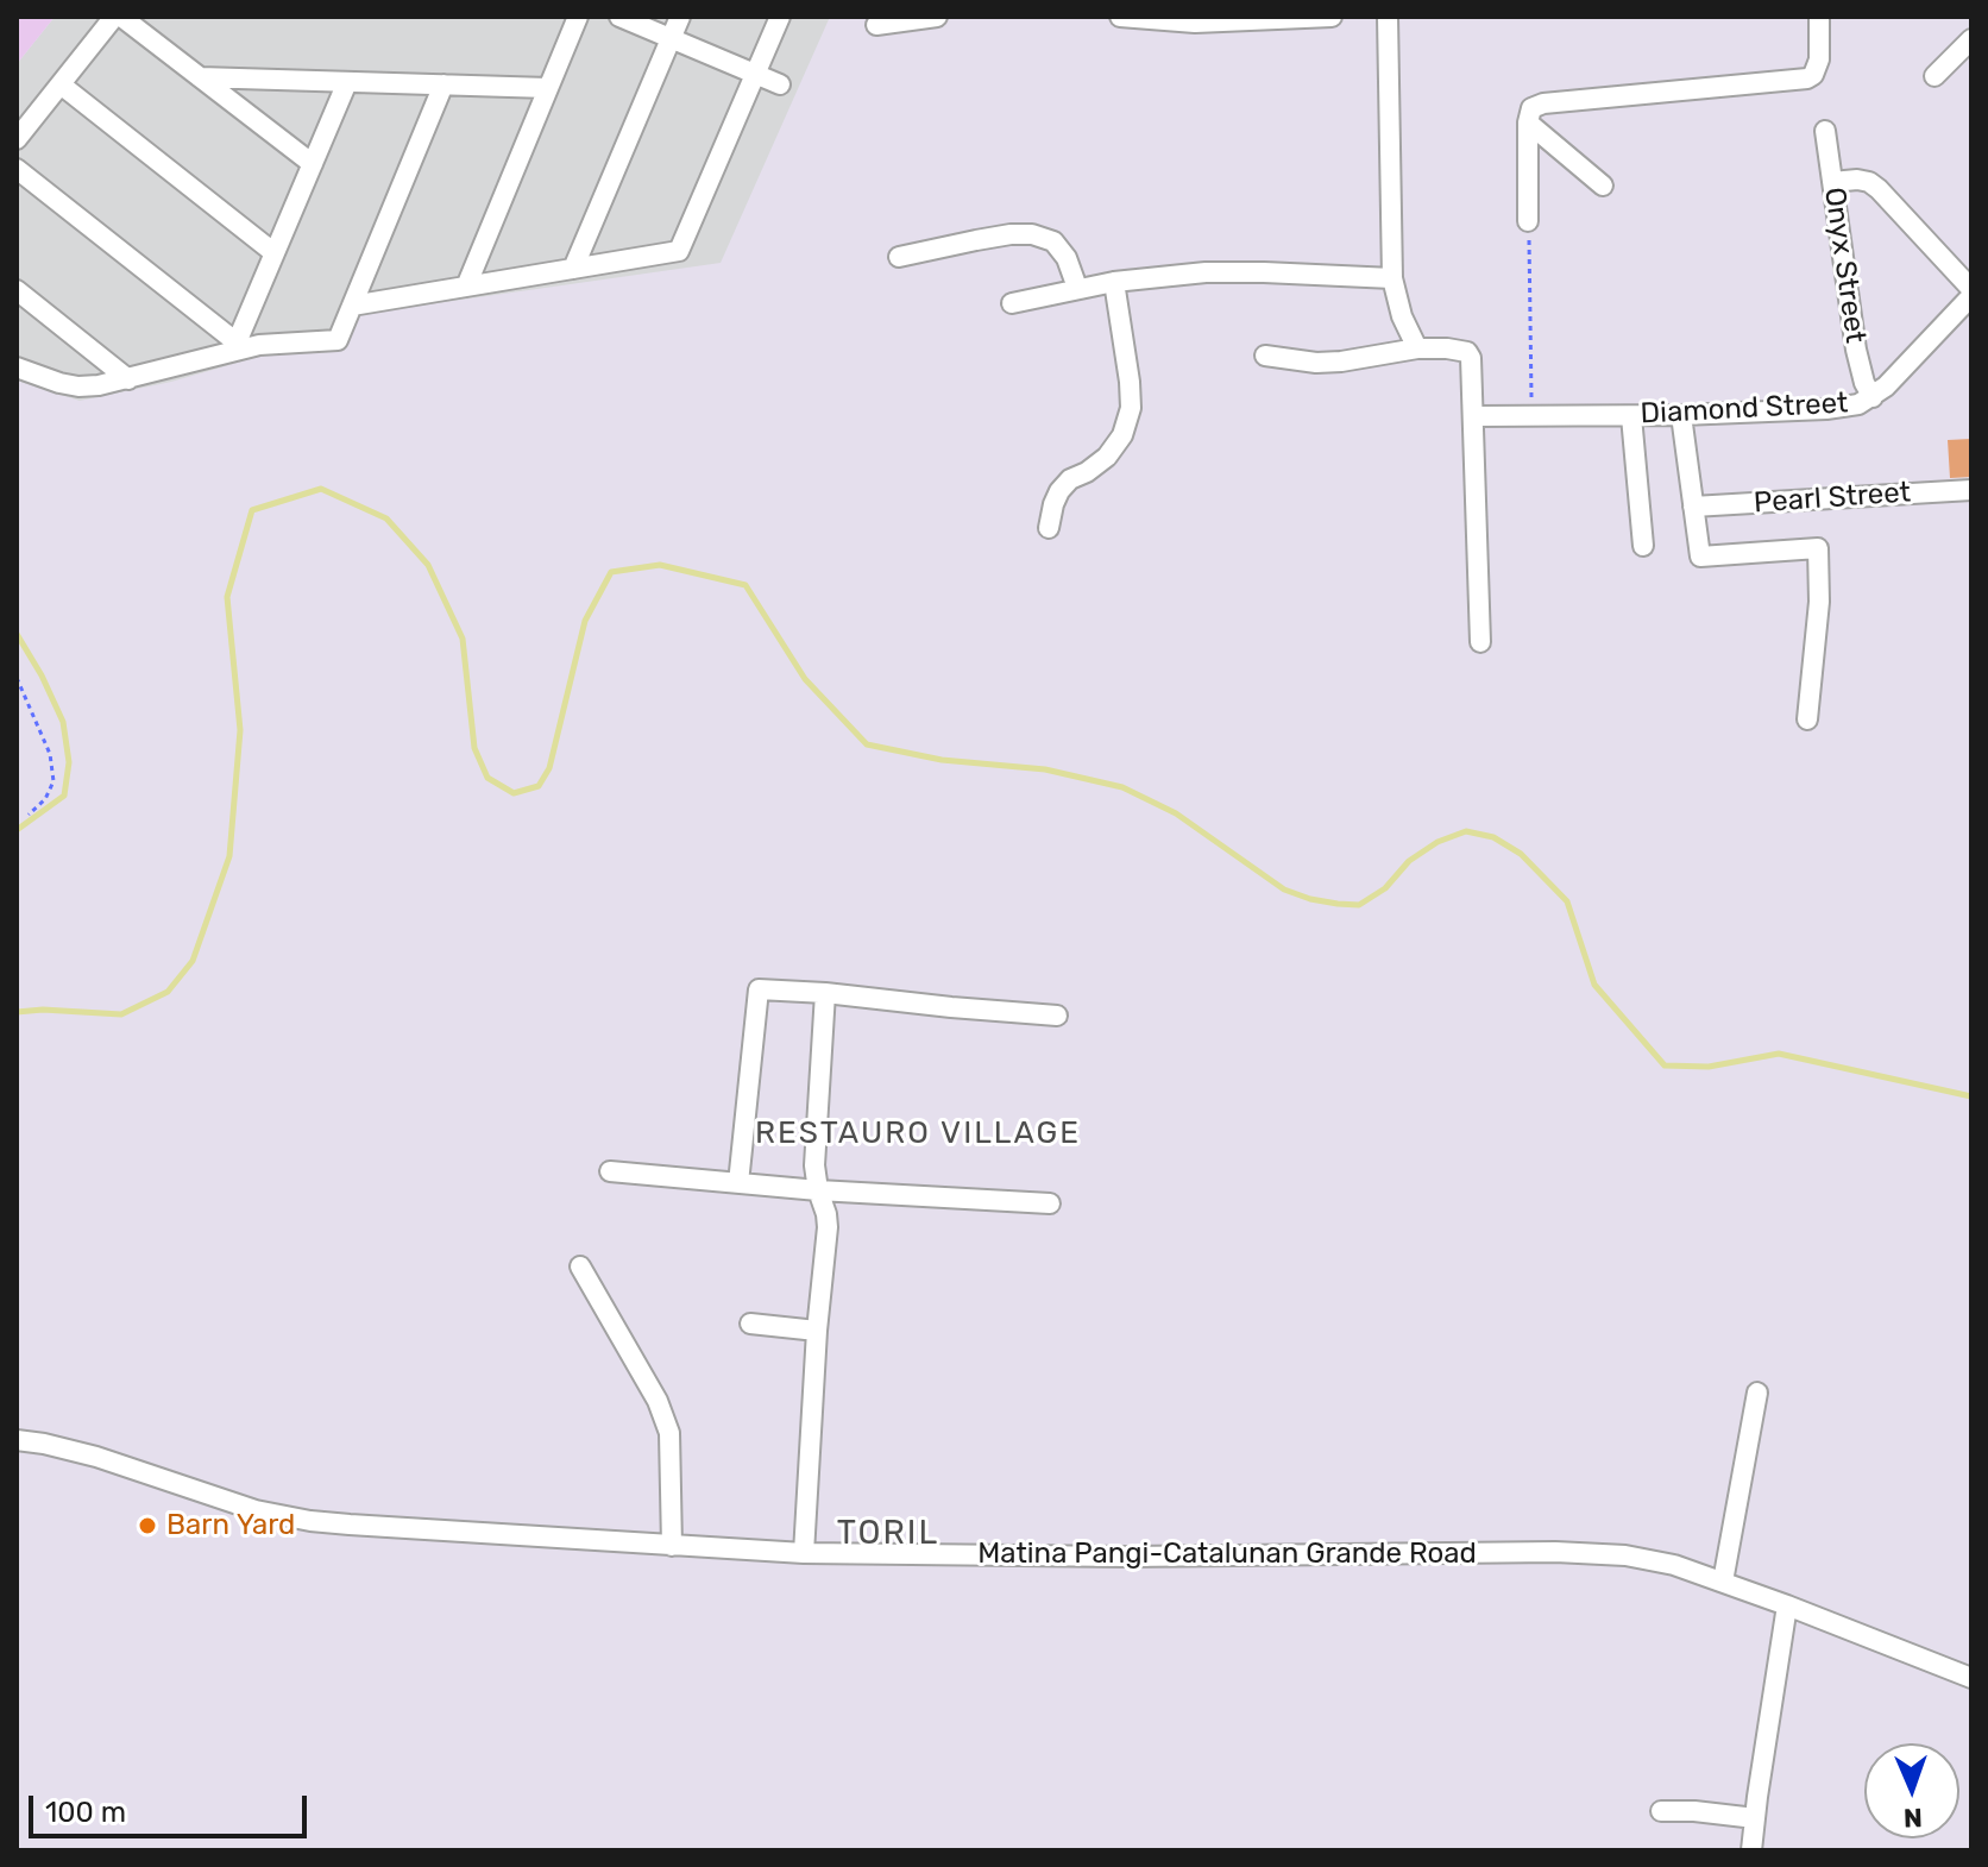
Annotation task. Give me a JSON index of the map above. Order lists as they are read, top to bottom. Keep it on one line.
{"streets":{"street":["Onyx Street","Diamond Street","Pearl Street","Matina Pangi-Catalunan Grande Road"]},"crossings":[["Onyx Street","Diamond Street"]],"districts":["RESTAURO VILLAGE","TORIL"],"places":["Barn Yard"],"scale_bar":"100 m","north":"bottom"}
